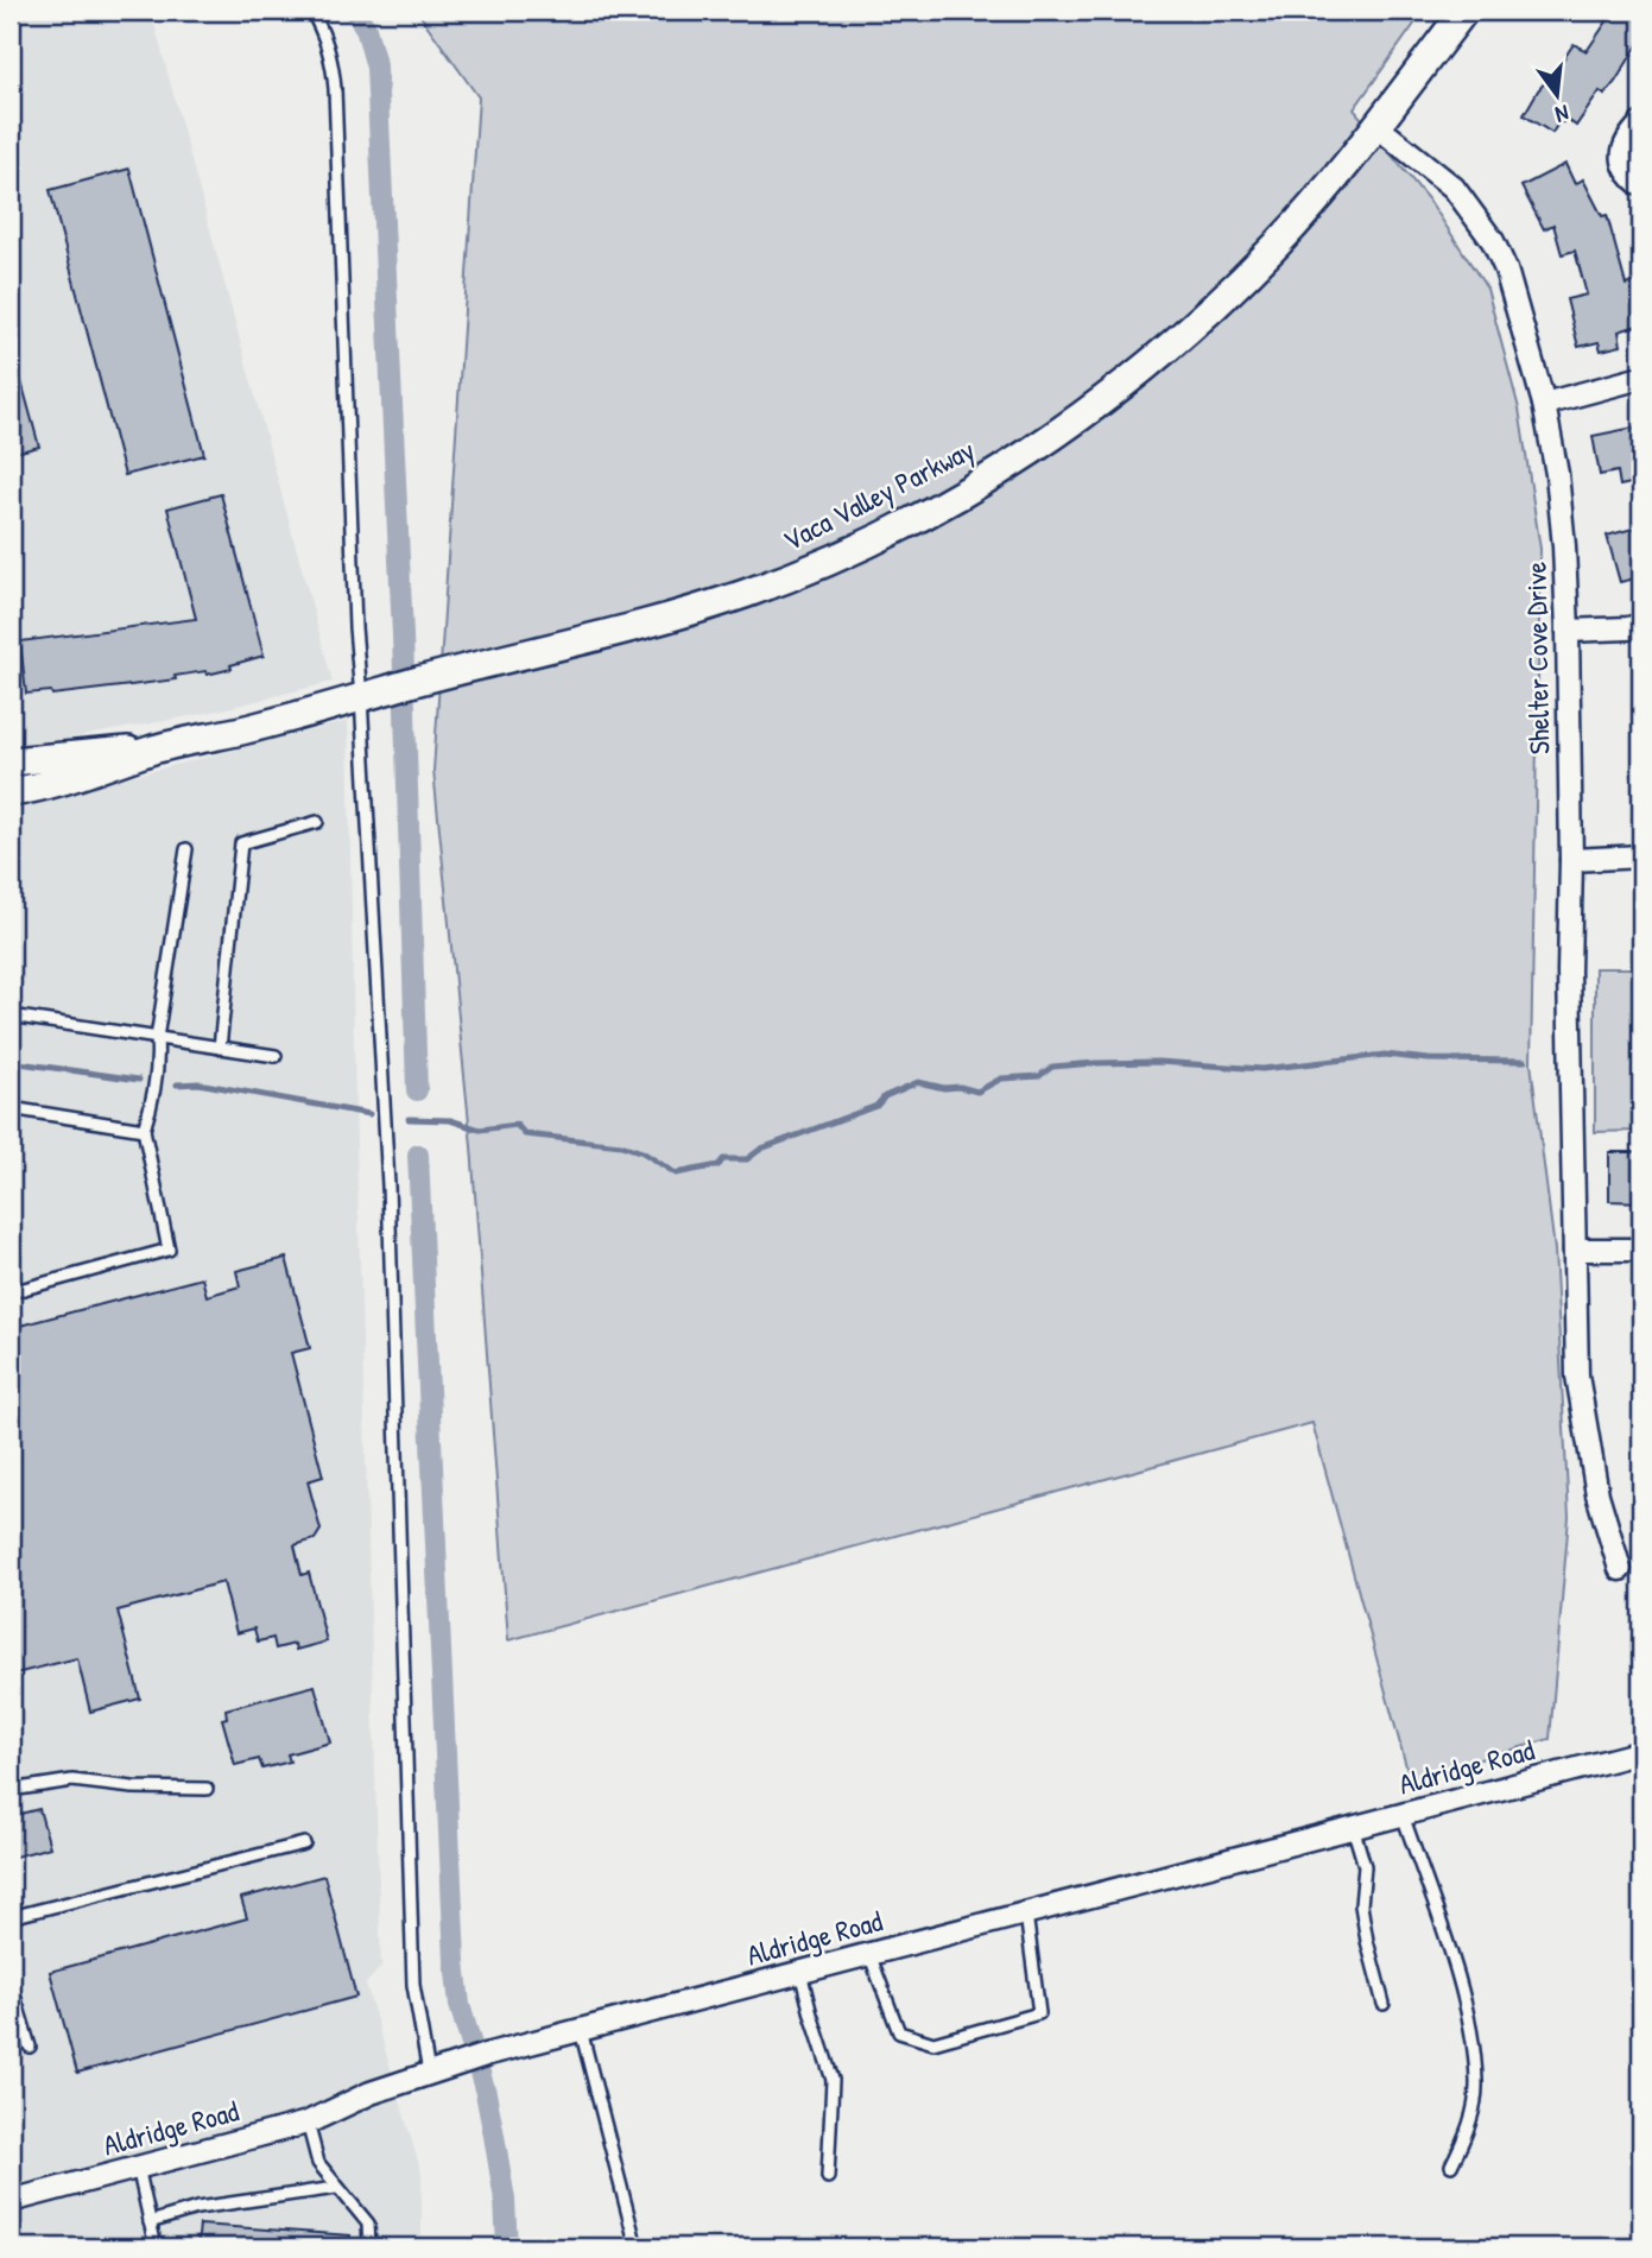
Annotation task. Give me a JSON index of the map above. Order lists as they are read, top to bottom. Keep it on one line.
{"streets":{"street":["Vaca Valley Parkway","Shelter Cove Drive","Aldridge Road"]},"crossings":[["Vaca Valley Parkway","Shelter Cove Drive"]],"north":"bottom"}
